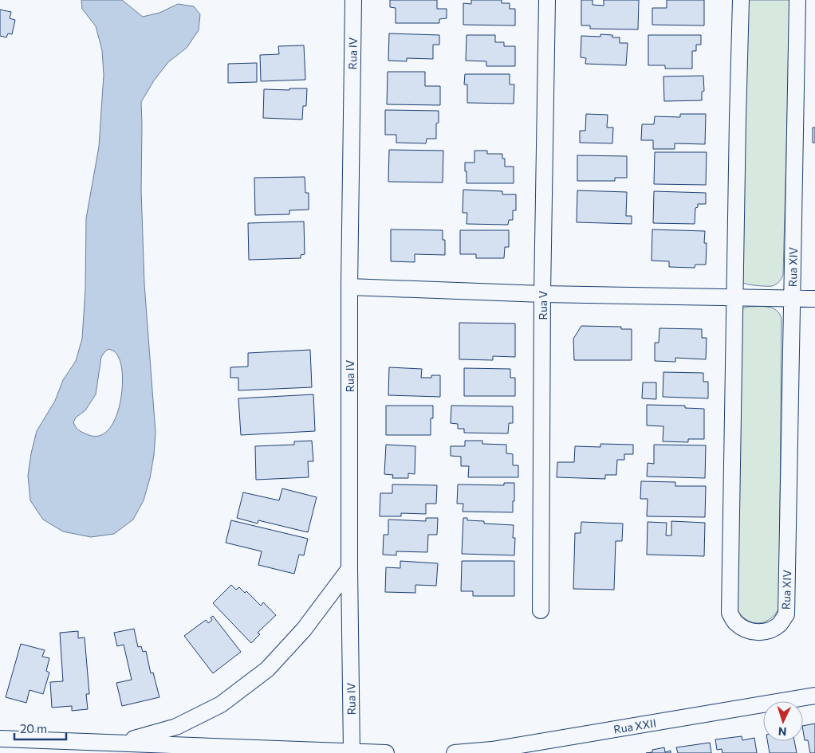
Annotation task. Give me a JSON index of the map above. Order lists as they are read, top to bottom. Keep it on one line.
{"streets":{"street":["Rua IV","Rua XIV","Rua V","Rua XXII"]},"scale_bar":"20 m","north":"bottom"}
